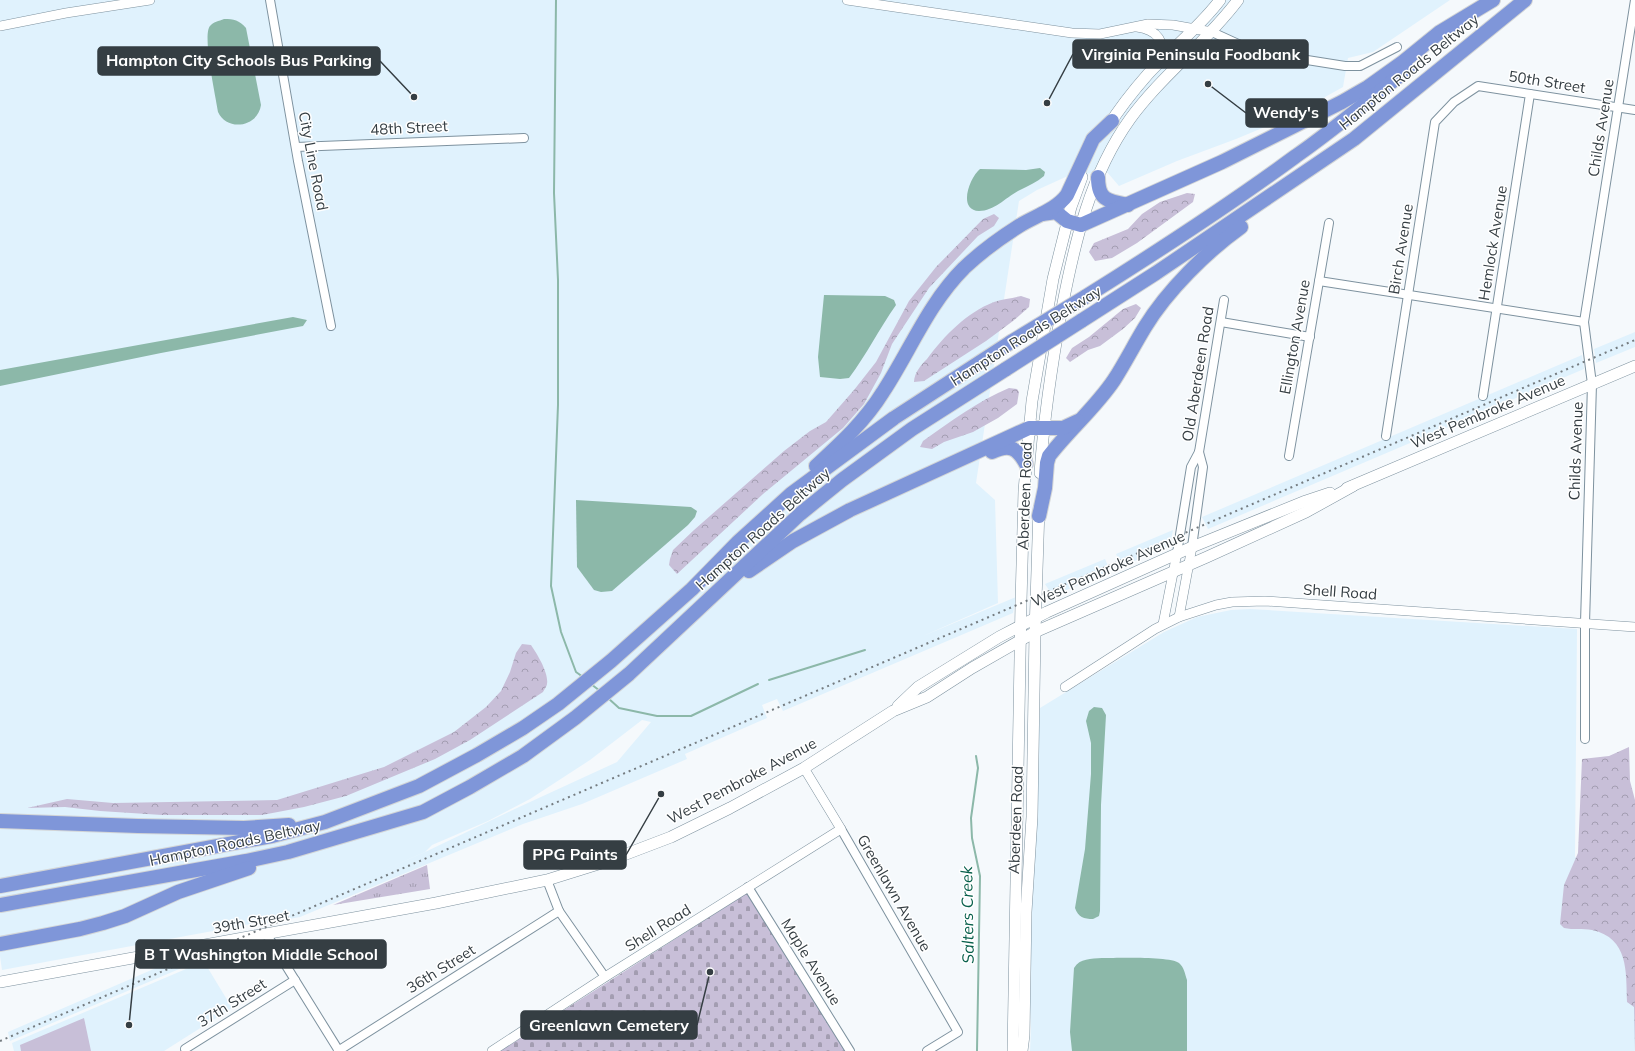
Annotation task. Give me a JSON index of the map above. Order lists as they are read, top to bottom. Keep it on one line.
{"streets":{"highway":["Hampton Roads Beltway"],"main road":["West Pembroke Avenue","Aberdeen Road","39th Street"],"street":["50th Street","48th Street","Childs Avenue","City Line Road","Hemlock Avenue","Birch Avenue","Ellington Avenue","Old Aberdeen Road","Shell Road","Greenlawn Avenue","Maple Avenue","36th Street","37th Street"]},"crossings":[["50th Street","Childs Avenue"],["50th Street","Hemlock Avenue"],["50th Street","Birch Avenue"],["48th Street","City Line Road"],["Childs Avenue","West Pembroke Avenue"],["Childs Avenue","Shell Road"],["Old Aberdeen Road","West Pembroke Avenue"],["Old Aberdeen Road","Shell Road"],["West Pembroke Avenue","Aberdeen Road"],["West Pembroke Avenue","Greenlawn Avenue"],["West Pembroke Avenue","39th Street"],["Shell Road","Greenlawn Avenue"],["Shell Road","Maple Avenue"]],"water":["Salters Creek"],"places":["Wendy's","Hampton City Schools Bus Parking","Virginia Peninsula Foodbank","PPG Paints","Greenlawn Cemetery","B T Washington Middle School"]}
